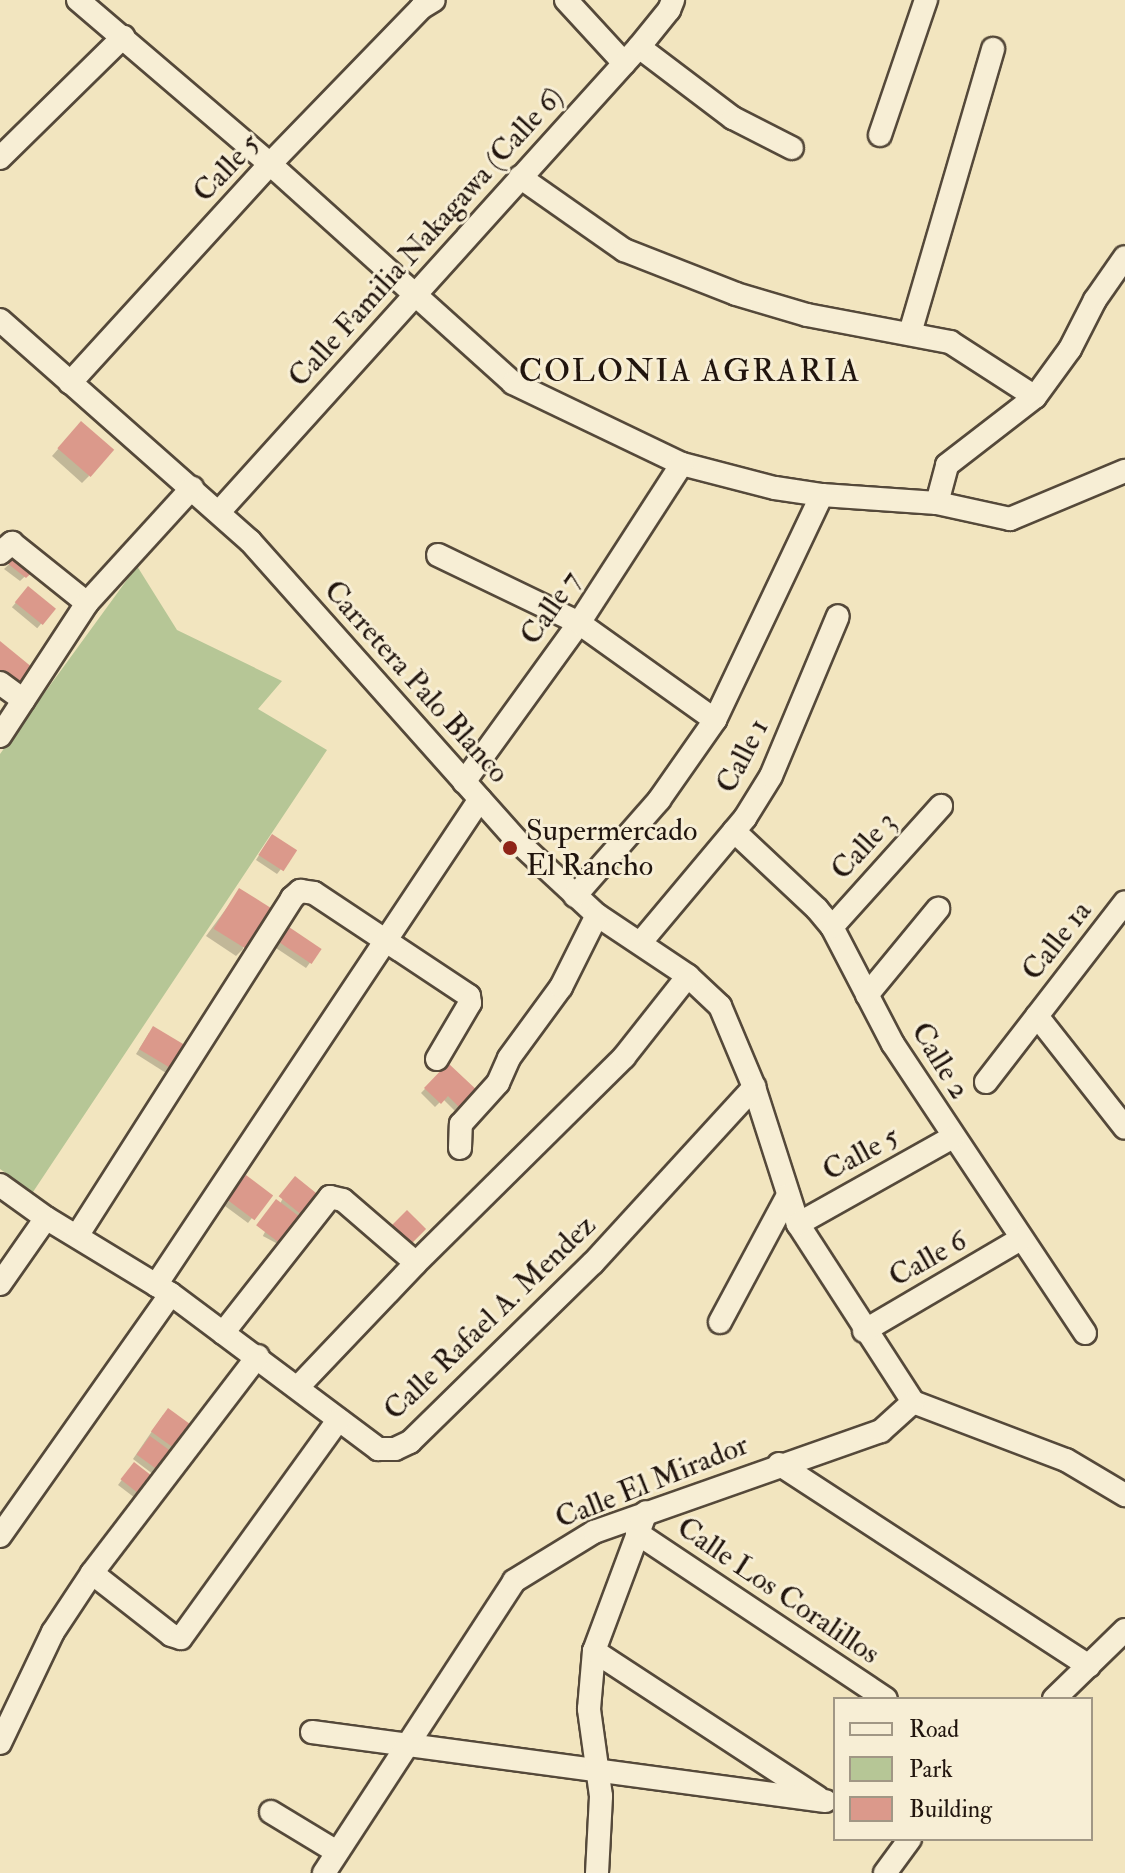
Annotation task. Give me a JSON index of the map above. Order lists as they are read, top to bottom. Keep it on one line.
{"streets":{"street":["Calle 5","Calle Familia Nakagawa (Calle 6)","Calle 7","Carretera Palo Blanco","Calle 1","Calle 3","Calle 1a","Calle 2","Calle 6","Calle Rafael A. Mendez","Calle El Mirador","Calle Los Coralillos"]},"crossings":[["Calle 5","Carretera Palo Blanco"],["Calle 5","Calle 2"],["Calle Familia Nakagawa (Calle 6)","Carretera Palo Blanco"],["Calle 7","Carretera Palo Blanco"],["Carretera Palo Blanco","Calle 1"],["Carretera Palo Blanco","Calle 6"],["Carretera Palo Blanco","Calle Rafael A. Mendez"],["Carretera Palo Blanco","Calle El Mirador"],["Calle 1","Calle 2"],["Calle 3","Calle 2"],["Calle 2","Calle 6"]],"districts":["COLONIA AGRARIA"],"places":["Supermercado El Rancho"],"legend":["Road","Park","Building"]}
